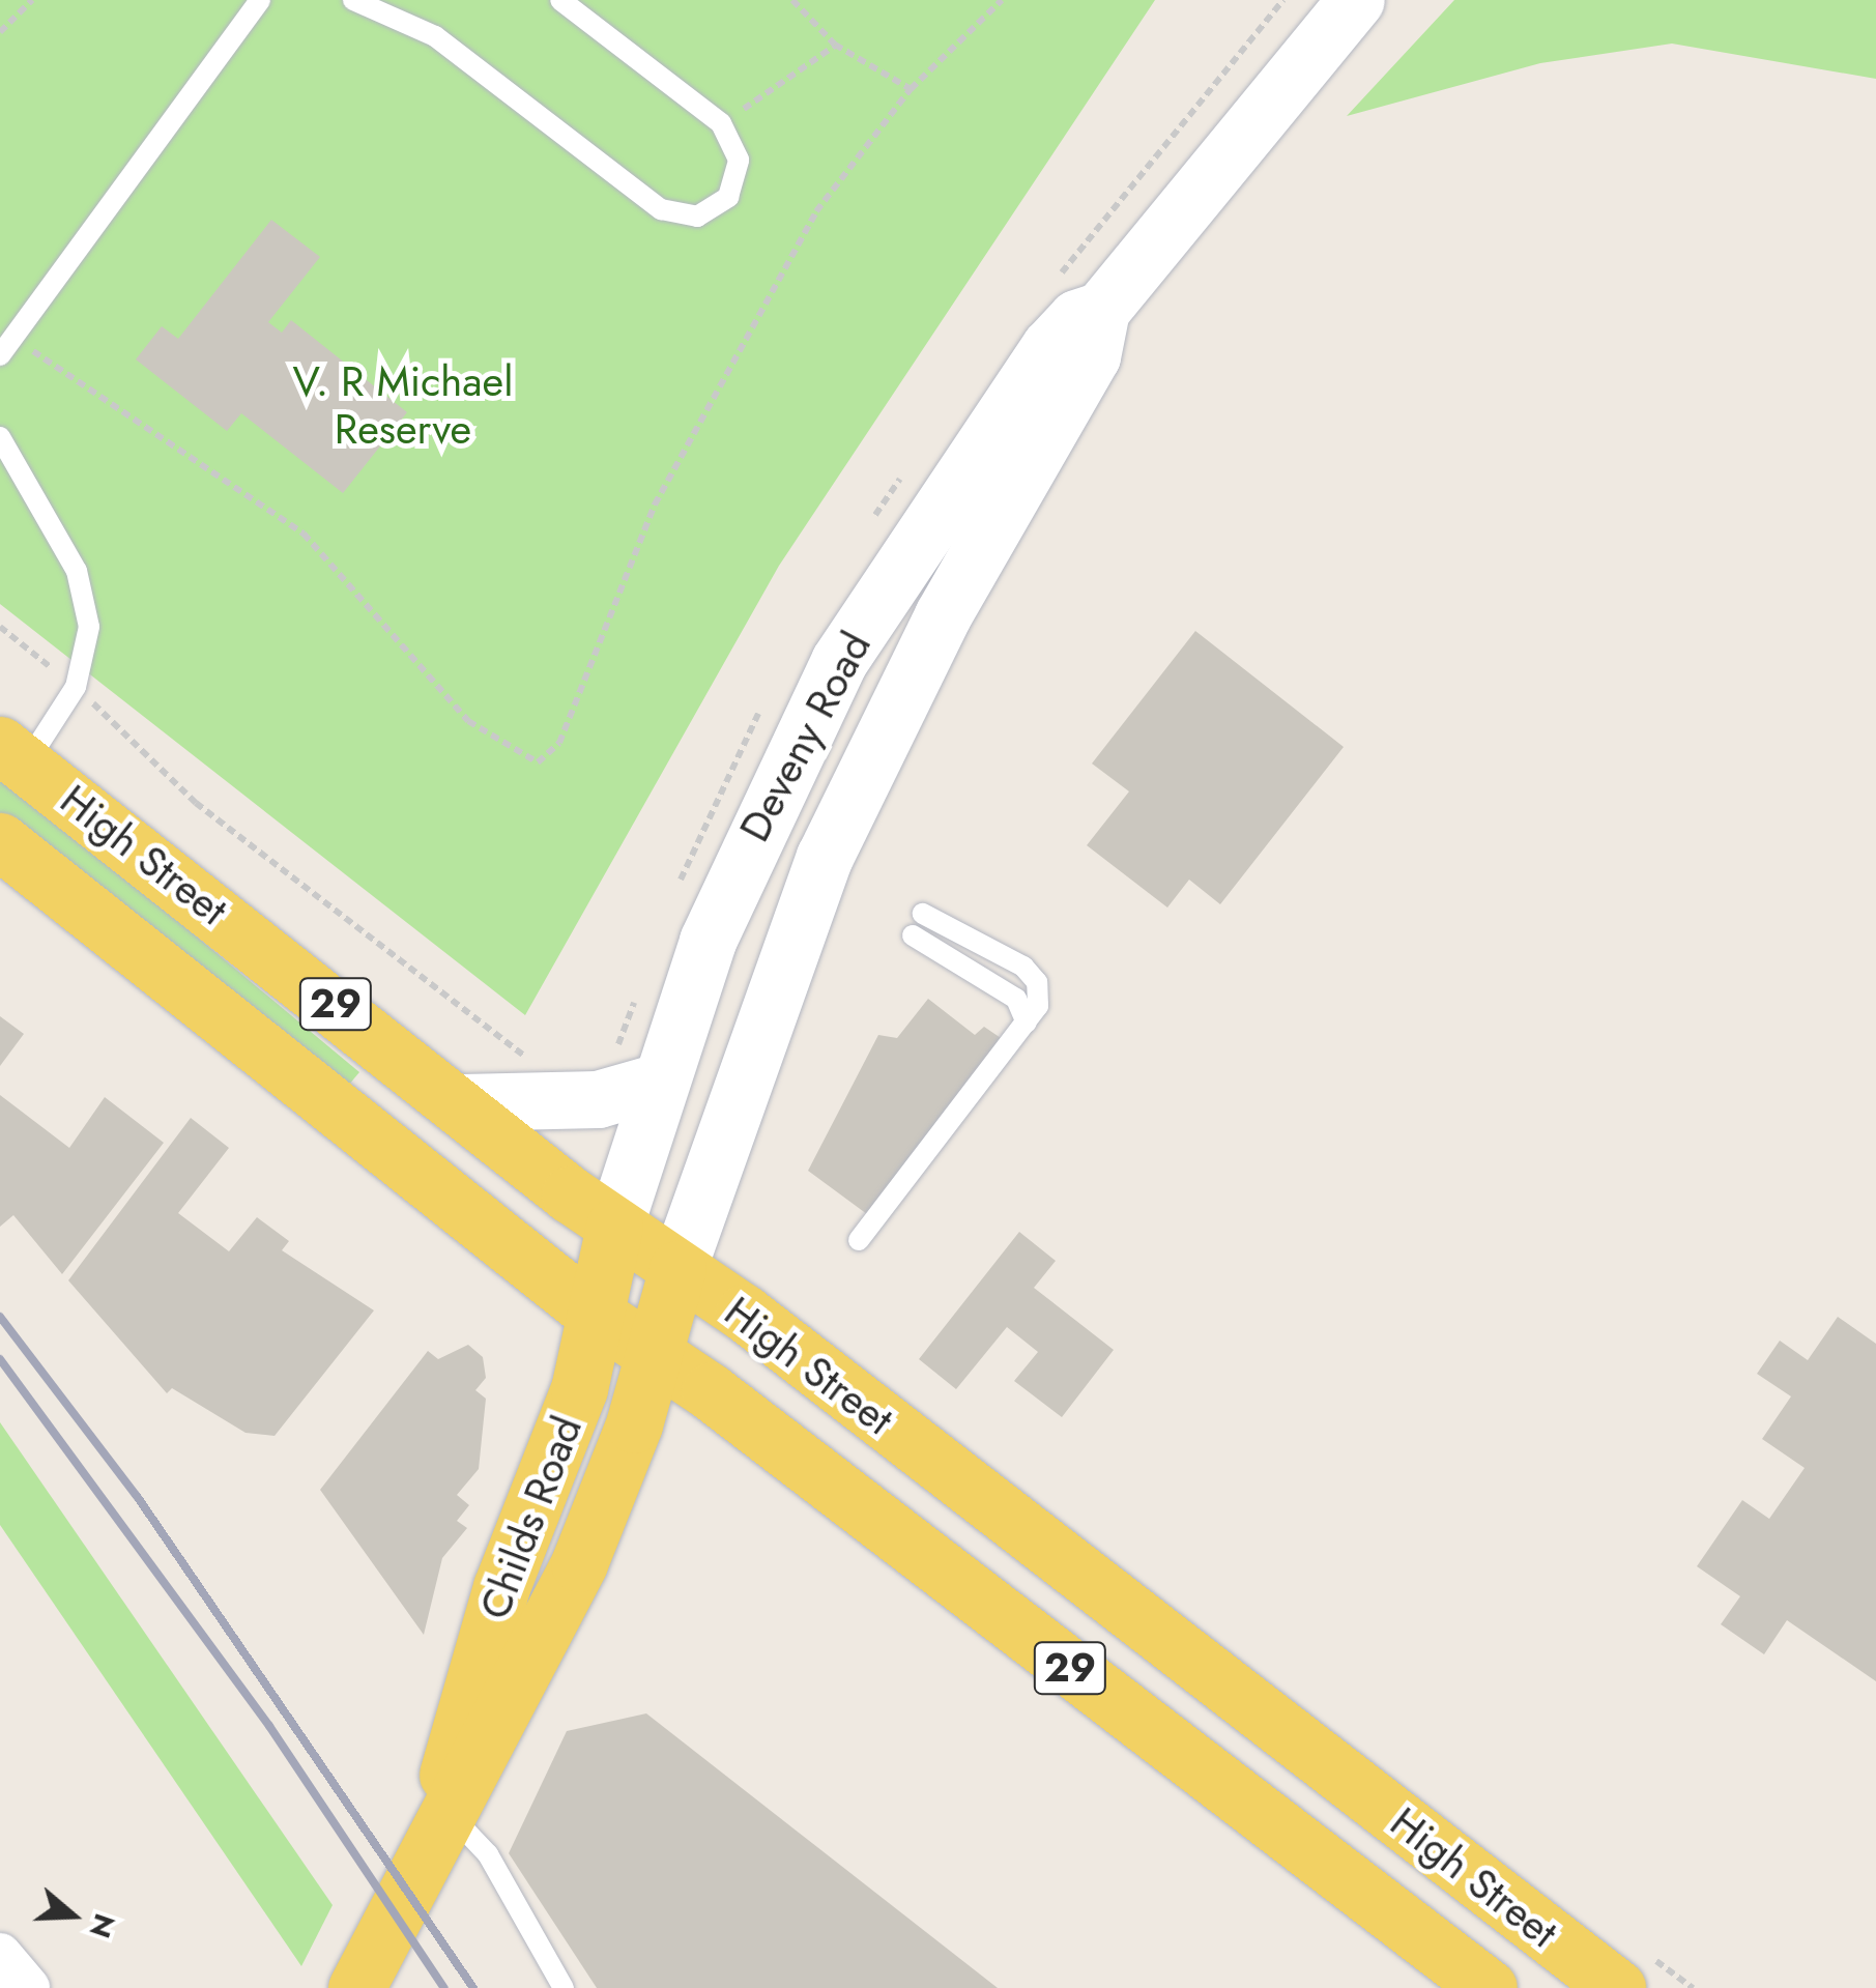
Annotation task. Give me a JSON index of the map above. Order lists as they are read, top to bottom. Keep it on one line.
{"streets":{"main road":["High Street","29","Childs Road"],"street":["Deveny Road"]},"crossings":[["Deveny Road","High Street"],["Deveny Road","Childs Road"],["High Street","Childs Road"]],"parks":["V. R Michael Reserve"],"north":"right"}
